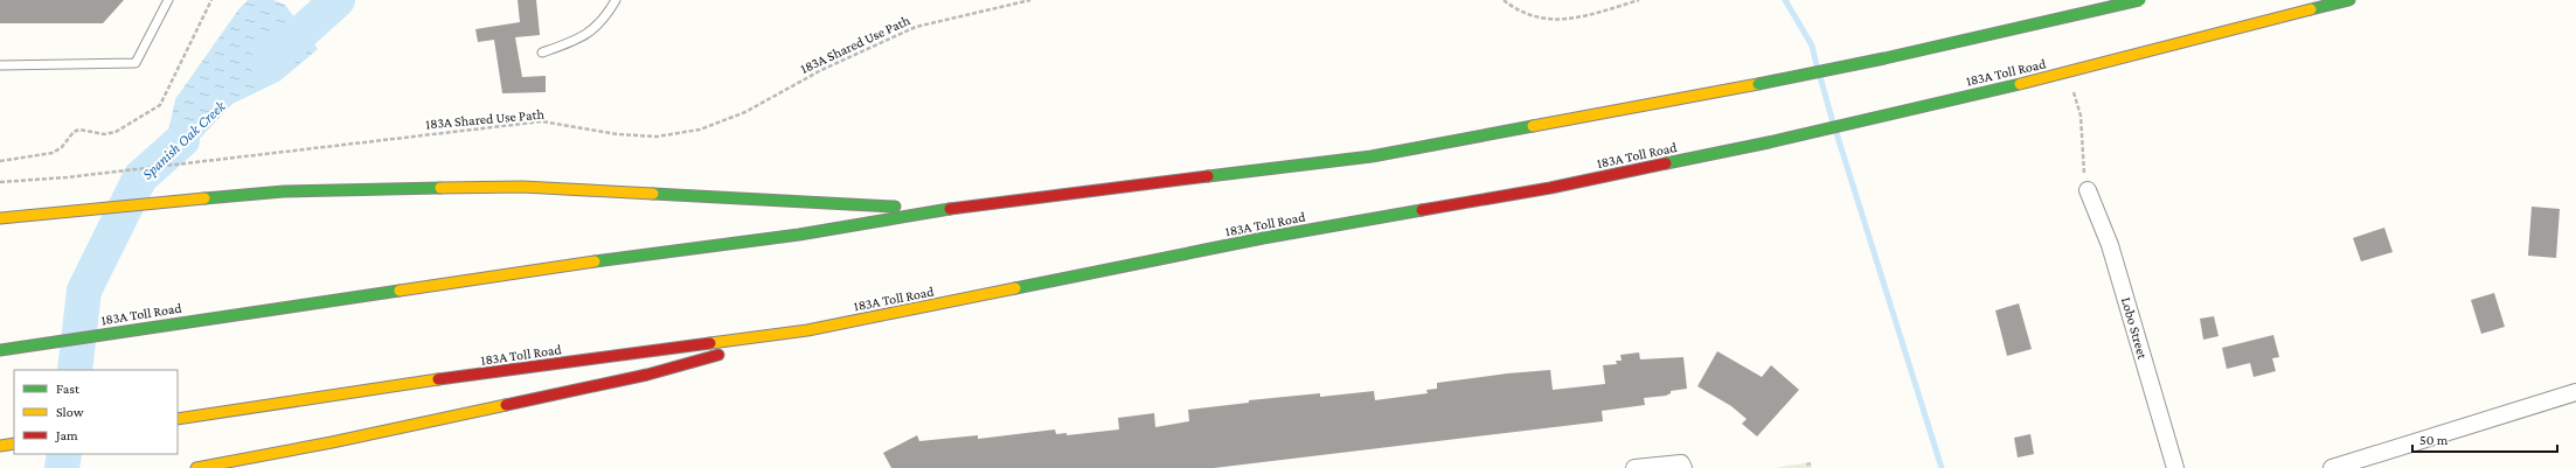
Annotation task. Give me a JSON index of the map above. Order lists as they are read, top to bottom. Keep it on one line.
{"streets":{"highway":["183A Toll Road"],"street":["Lobo Street"],"path":["183A Shared Use Path"]},"water":["Spanish Oak Creek"],"legend":["Fast","Slow","Jam"],"scale_bar":"50 m"}
